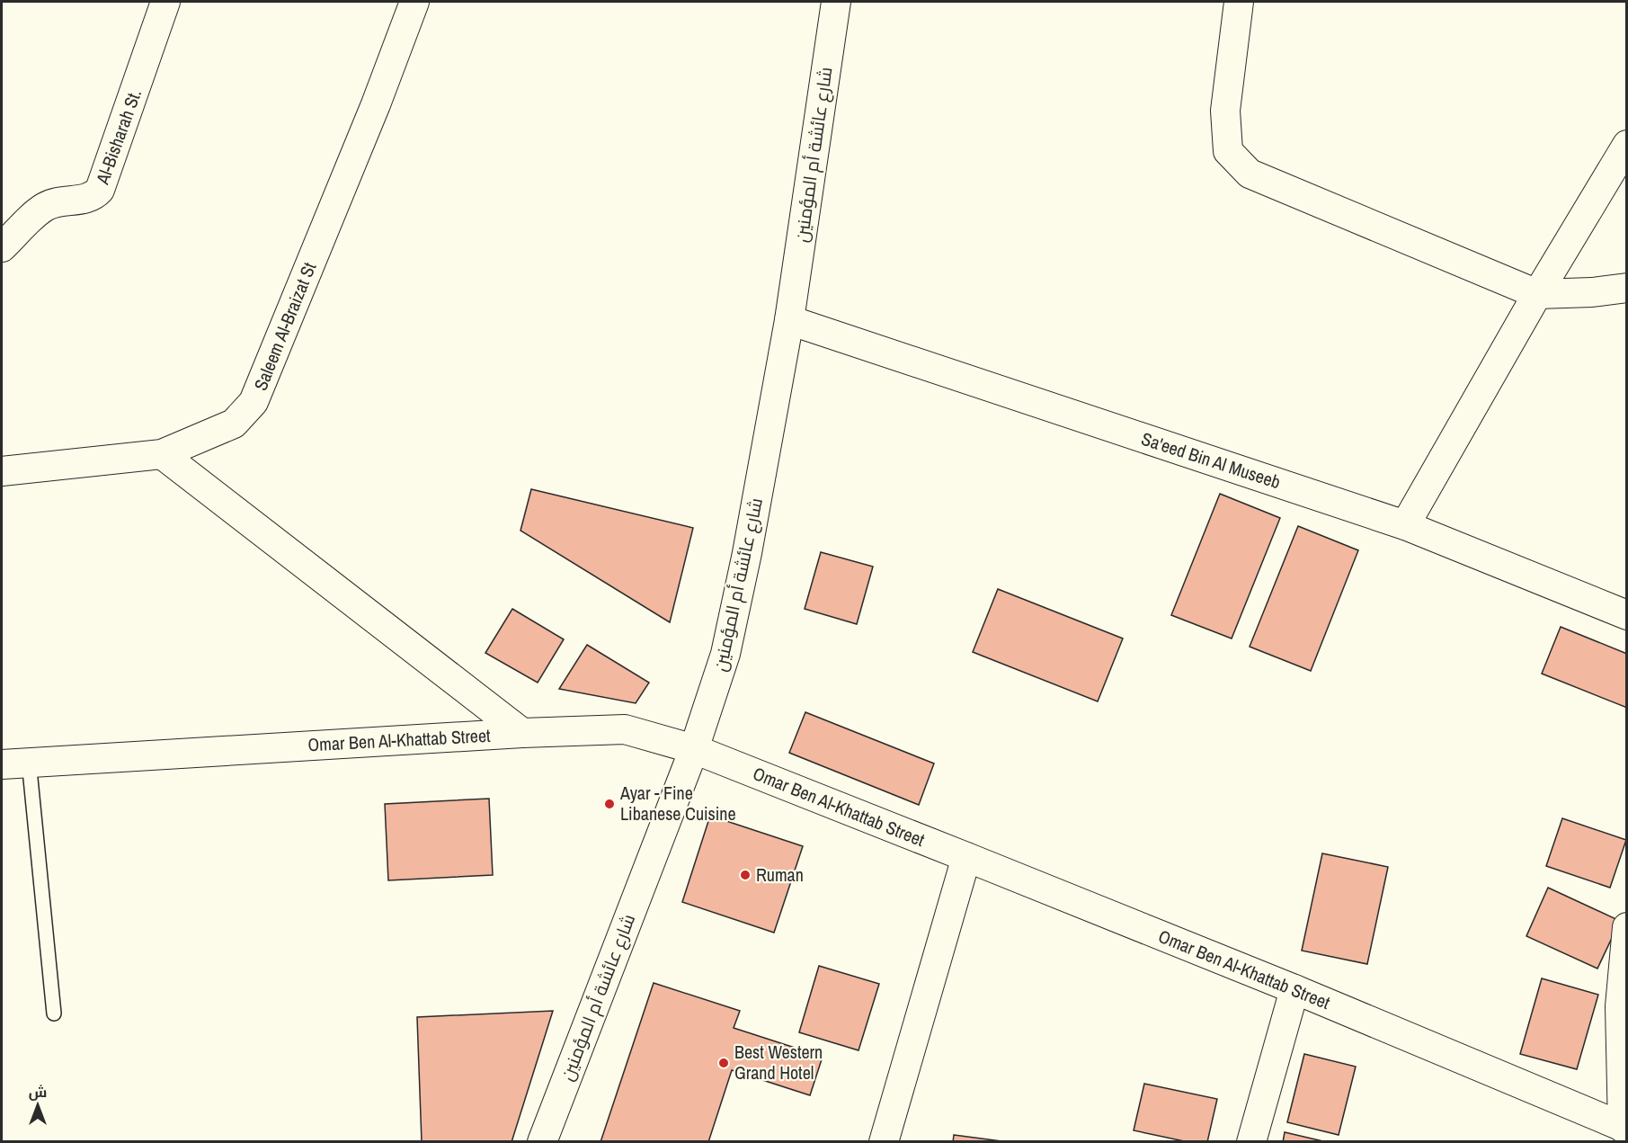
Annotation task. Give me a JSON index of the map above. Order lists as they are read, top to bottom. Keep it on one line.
{"streets":{"street":["Al-Bisharah St.","شارع عائشة أم المؤمنين","Saleem Al-Braizat St","Sa'eed Bin Al Museeb","Omar Ben Al-Khattab Street"]},"crossings":[["شارع عائشة أم المؤمنين","Sa'eed Bin Al Museeb"],["شارع عائشة أم المؤمنين","Omar Ben Al-Khattab Street"]],"places":["Ayar - Fine Libanese Cuisine","Ruman","Best Western Grand Hotel"],"north":"top"}
